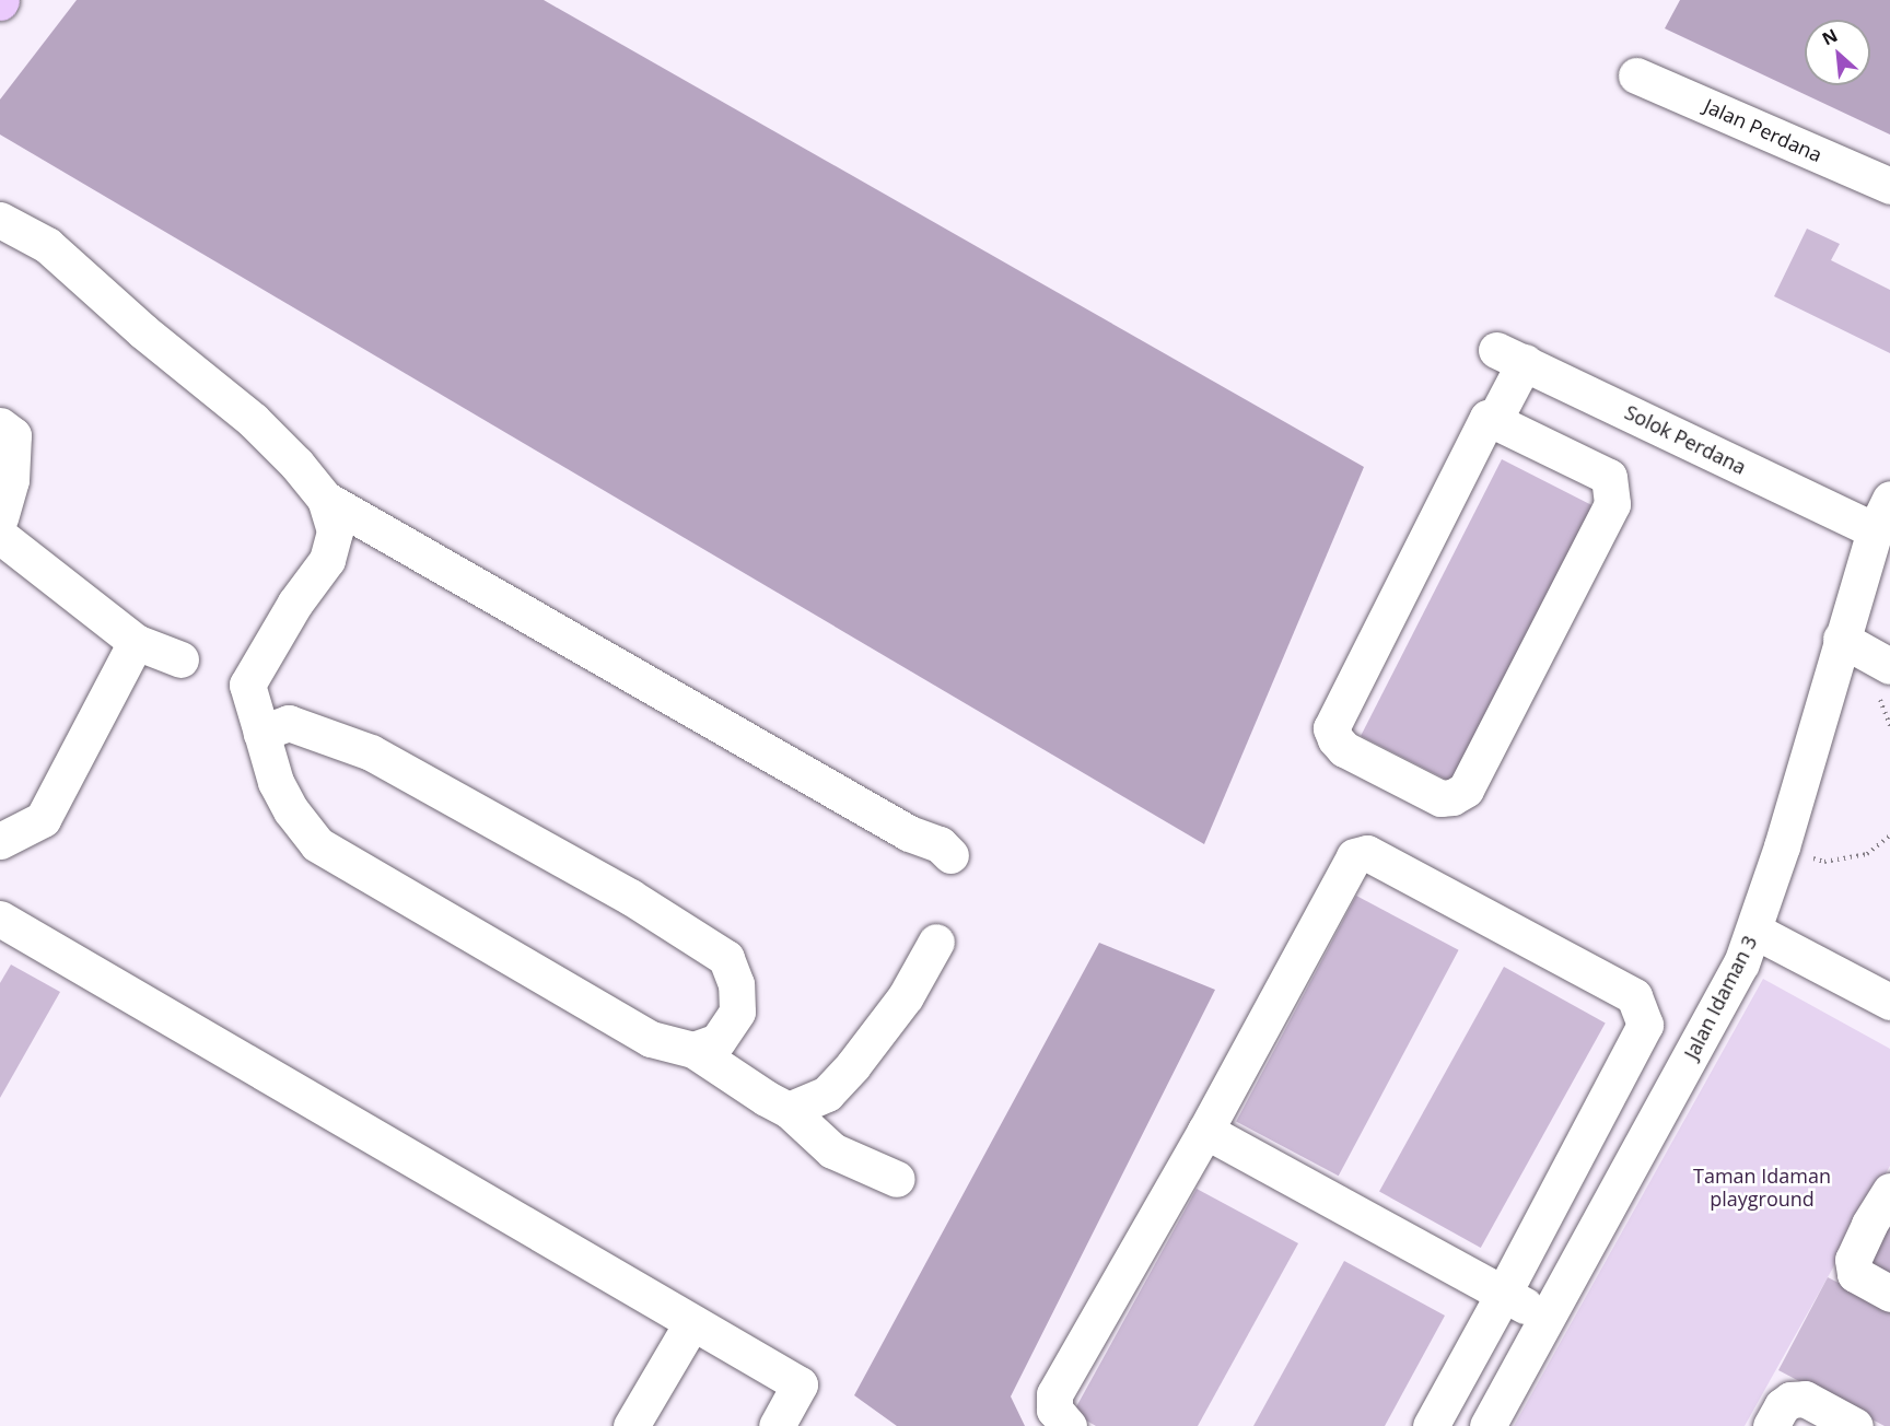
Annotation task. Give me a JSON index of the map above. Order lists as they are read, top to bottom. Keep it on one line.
{"streets":{"street":["Jalan Perdana","Solok Perdana","Jalan Idaman 3"]},"crossings":[["Solok Perdana","Jalan Idaman 3"]],"parks":["Taman Idaman playground"],"north":"top left"}
